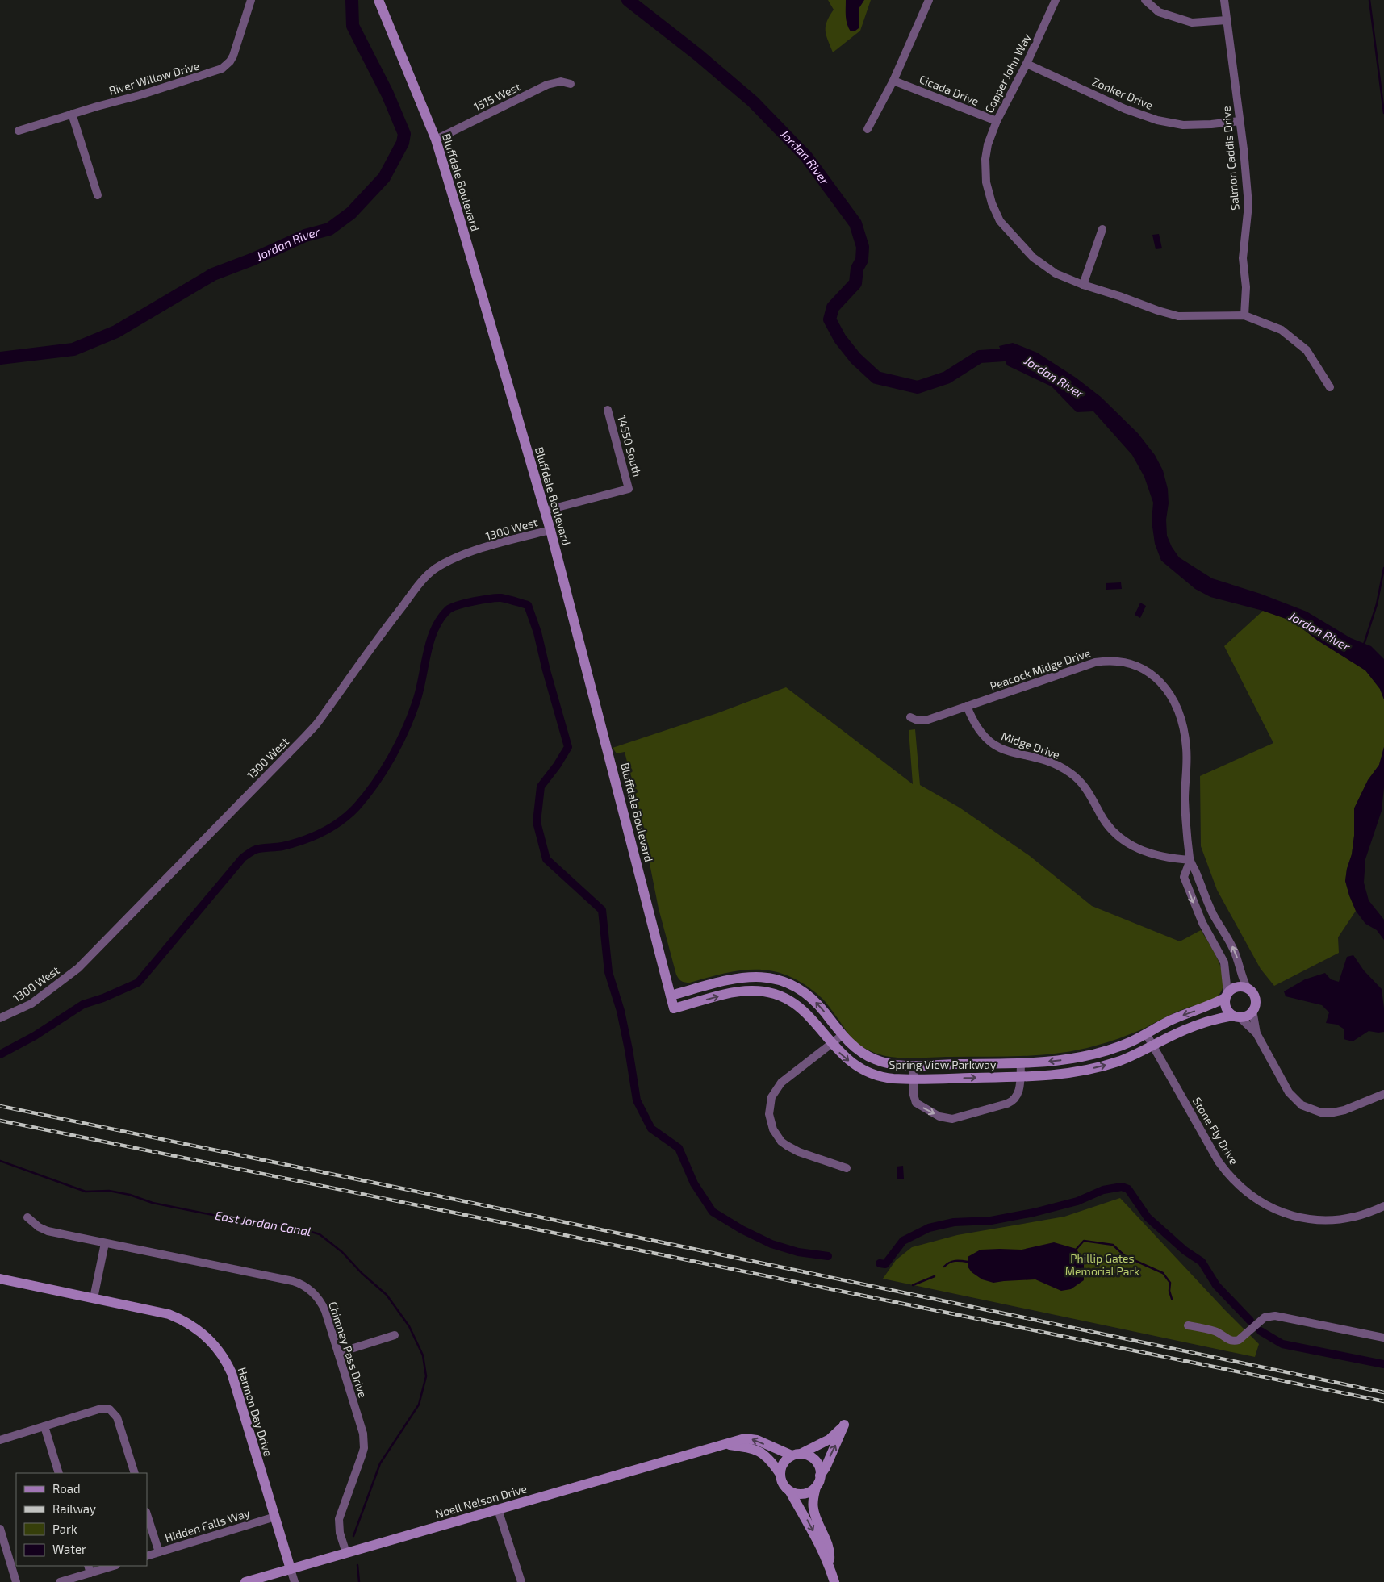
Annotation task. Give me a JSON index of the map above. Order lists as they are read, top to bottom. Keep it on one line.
{"streets":{"street":["Copper John Way","River Willow Drive","Cicada Drive","Zonker Drive","1515 West","Salmon Caddis Drive","Bluffdale Boulevard","14550 South","1300 West","Peacock Midge Drive","Midge Drive","Spring View Parkway","Stone Fly Drive","Chimney Pass Drive","Harmon Day Drive","Noell Nelson Drive","Hidden Falls Way"]},"crossings":[["Copper John Way","Cicada Drive"],["Copper John Way","Zonker Drive"],["Copper John Way","Salmon Caddis Drive"],["Zonker Drive","Salmon Caddis Drive"],["1515 West","Bluffdale Boulevard"],["Bluffdale Boulevard","14550 South"],["Bluffdale Boulevard","1300 West"],["Bluffdale Boulevard","Spring View Parkway"],["Peacock Midge Drive","Midge Drive"],["Peacock Midge Drive","Spring View Parkway"],["Spring View Parkway","Stone Fly Drive"],["Chimney Pass Drive","Noell Nelson Drive"],["Harmon Day Drive","Noell Nelson Drive"],["Harmon Day Drive","Hidden Falls Way"]],"water":["Jordan River","East Jordan Canal"],"parks":["Phillip Gates Memorial Park"],"legend":["Road","Railway","Park","Water"]}
